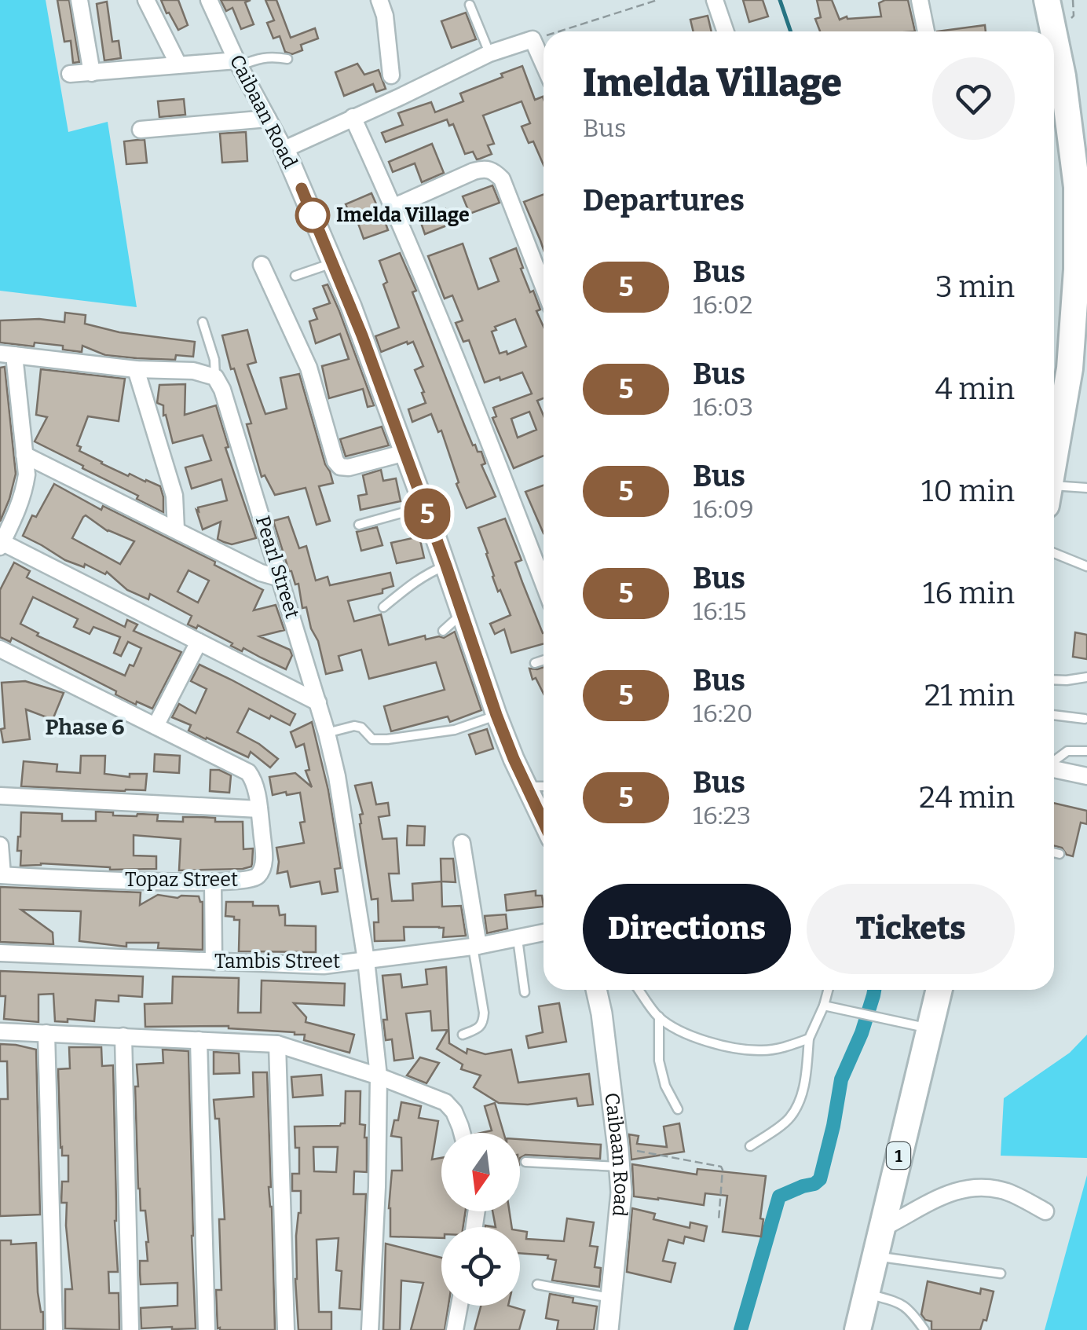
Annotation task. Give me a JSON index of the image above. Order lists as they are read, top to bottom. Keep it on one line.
{"streets":{"highway":["1"],"street":["Caibaan Road","Pearl Street","Topaz Street","Tambis Street"]},"crossings":[["Pearl Street","Tambis Street"]],"districts":["Phase 6"],"places":["Imelda Village"],"lines":["bus line 5"],"north":"bottom","page":{"on_map":"5","heading":[["Imelda Village","Bus"],"Departures"],"list":[{"mark":"5","name":"Bus","note":"16:02","value":"3 min"},{"mark":"5","name":"Bus","note":"16:03","value":"4 min"},{"mark":"5","name":"Bus","note":"16:09","value":"10 min"},{"mark":"5","name":"Bus","note":"16:15","value":"16 min"},{"mark":"5","name":"Bus","note":"16:20","value":"21 min"},{"mark":"5","name":"Bus","note":"16:23","value":"24 min"}],"buttons":["Directions","Tickets"]}}
